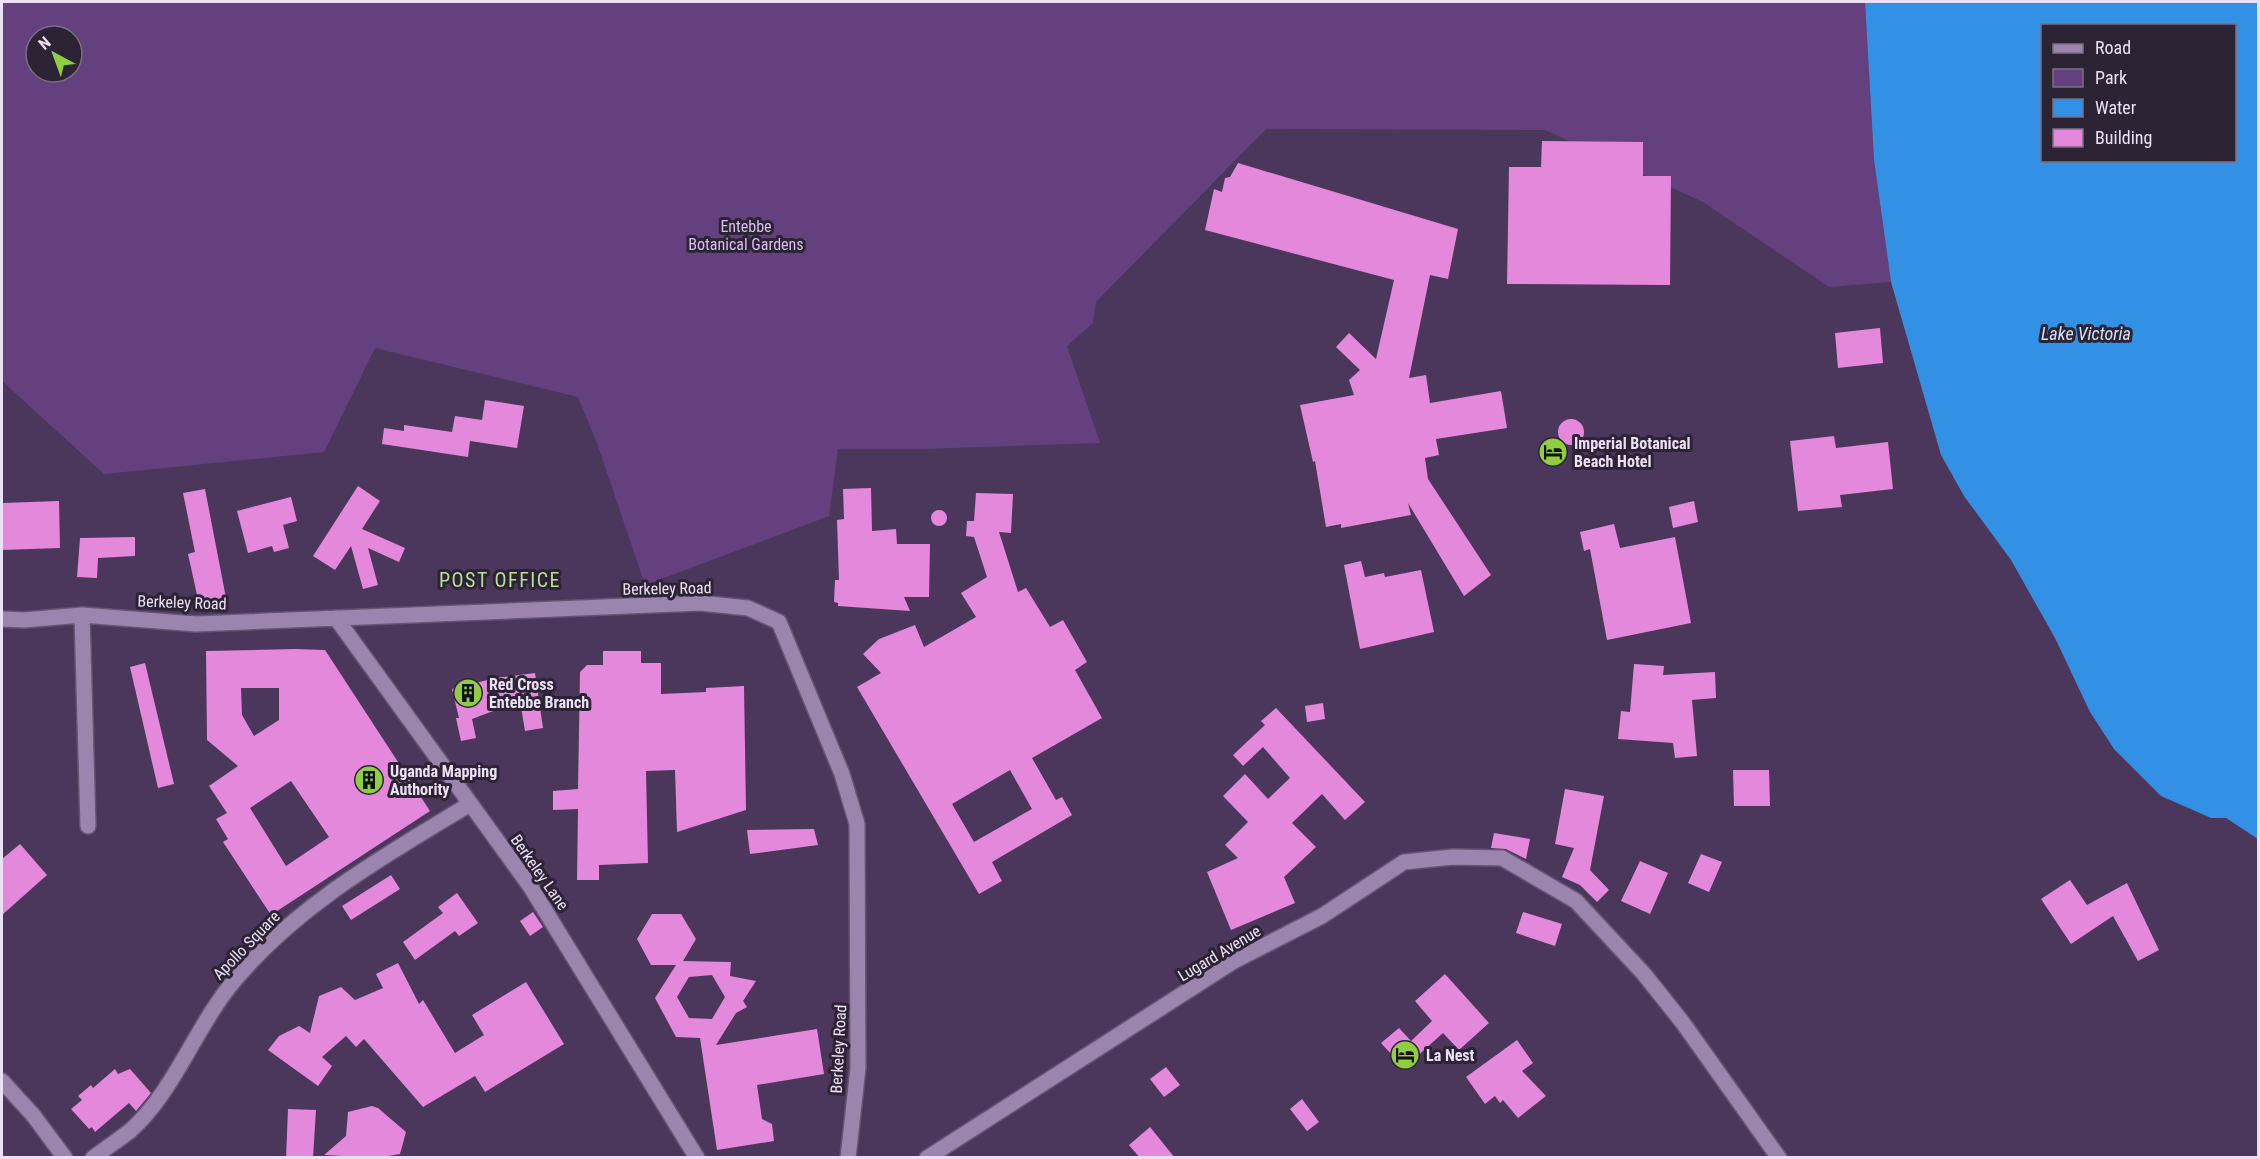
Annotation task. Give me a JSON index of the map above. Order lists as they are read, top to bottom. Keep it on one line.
{"streets":{"street":["Berkeley Road","Berkeley Lane","Apollo Square","Lugard Avenue"]},"crossings":[["Berkeley Road","Berkeley Lane"],["Berkeley Lane","Apollo Square"]],"districts":["POST OFFICE"],"water":["Lake Victoria"],"parks":["Entebbe Botanical Gardens"],"places":{"hotel":["Imperial Botanical Beach Hotel","La Nest"],"building":["Red Cross Entebbe Branch","Uganda Mapping Authority"]},"legend":["Road","Park","Water","Building"],"north":"top left"}
